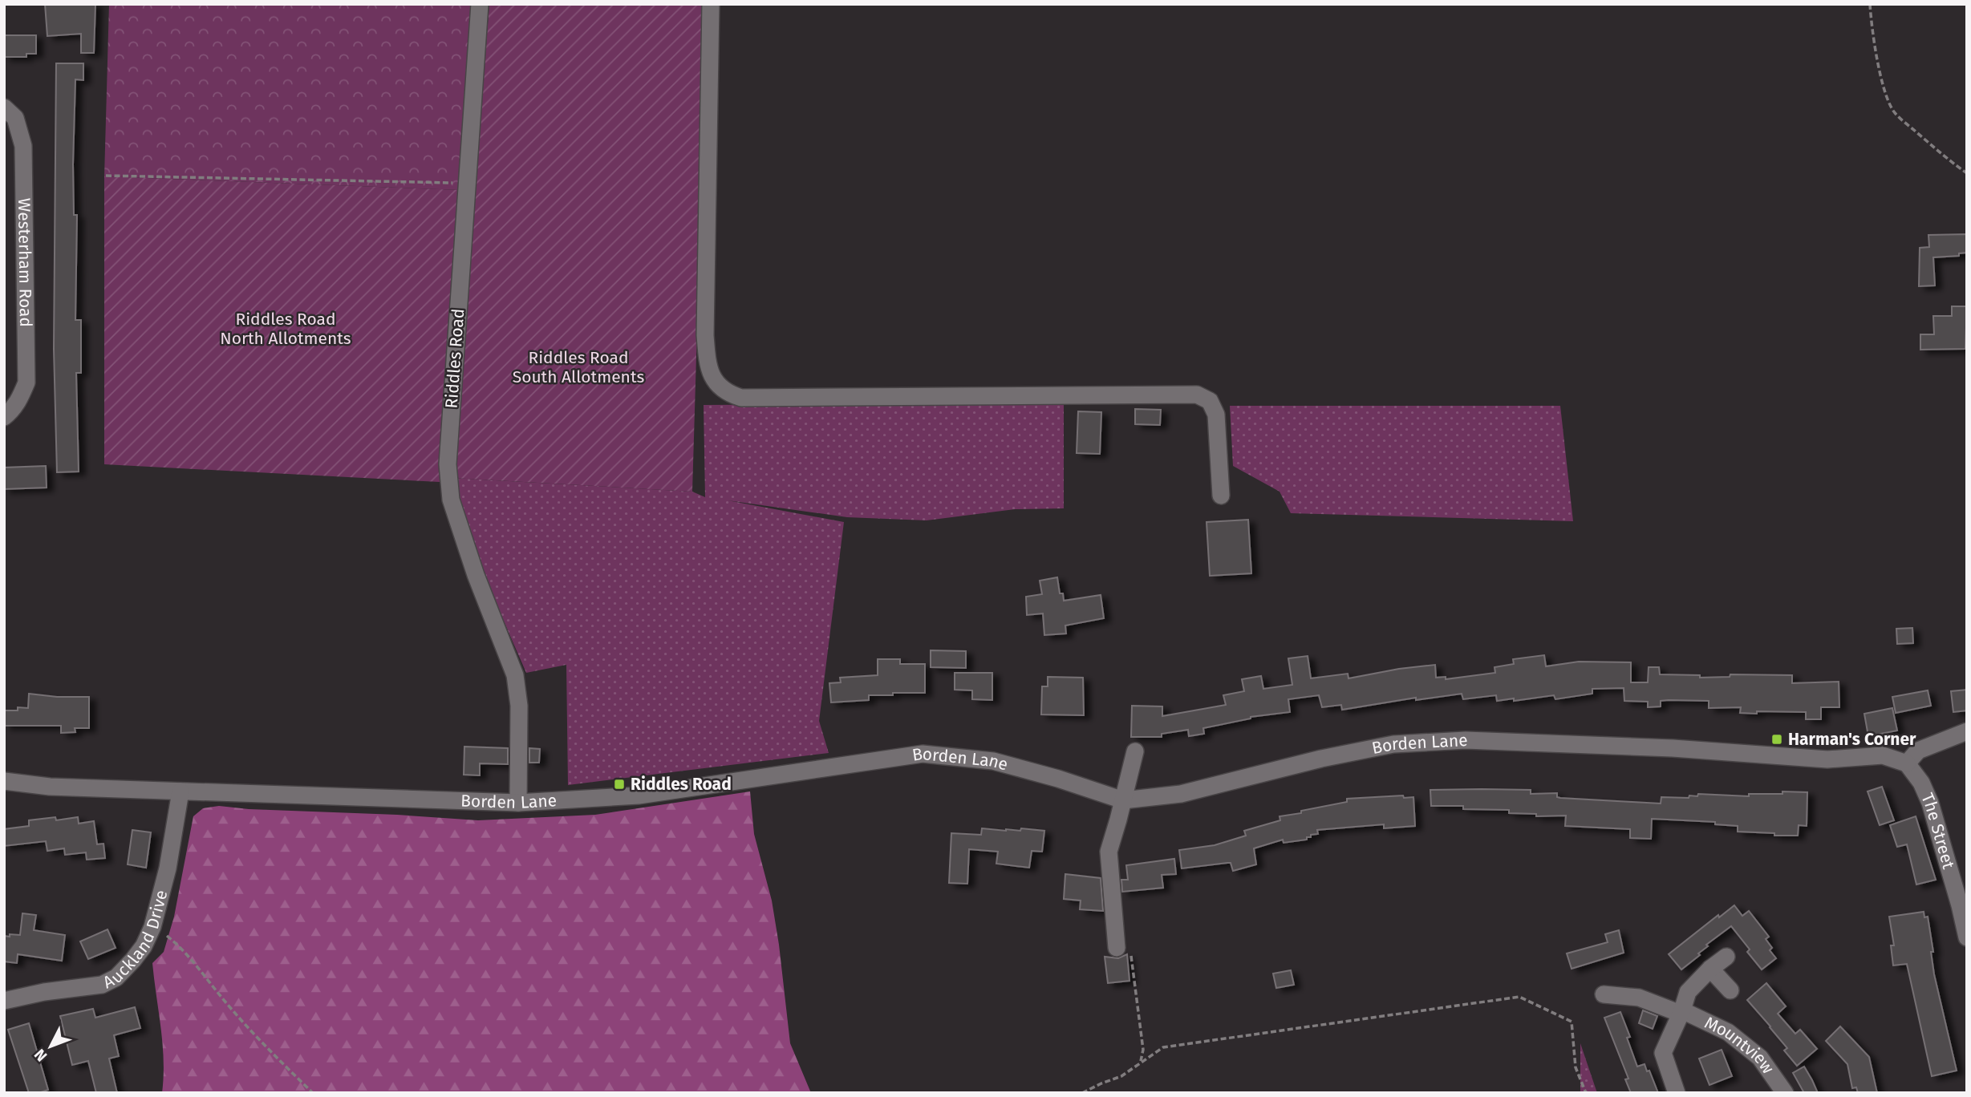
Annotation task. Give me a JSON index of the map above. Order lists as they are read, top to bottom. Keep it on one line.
{"streets":{"street":["Westerham Road","Riddles Road","Borden Lane","The Street","Auckland Drive","Mountview"]},"crossings":[["Riddles Road","Borden Lane"],["Borden Lane","The Street"],["Borden Lane","Auckland Drive"]],"parks":["Riddles Road North Allotments","Riddles Road South Allotments"],"places":{"transit":["Harman's Corner","Riddles Road"]},"north":"bottom left"}
